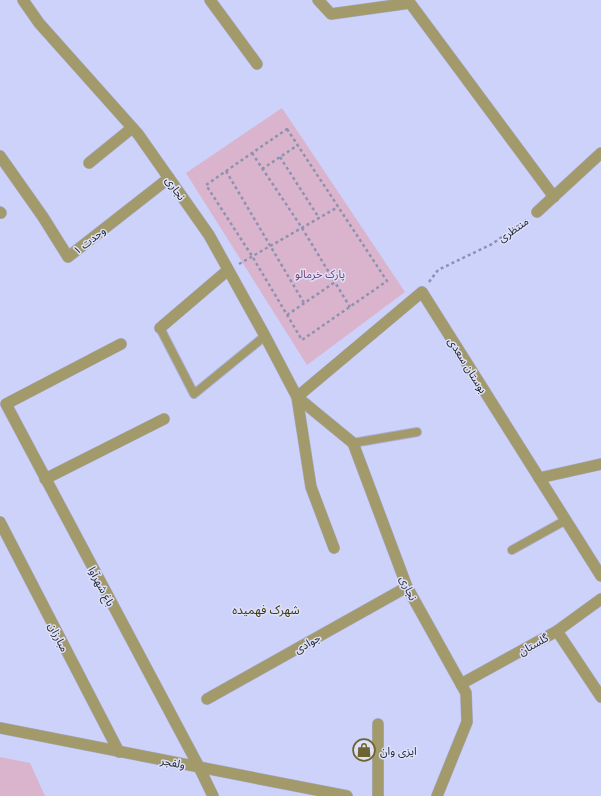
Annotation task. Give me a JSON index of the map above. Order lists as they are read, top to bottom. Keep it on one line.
{"streets":{"street":["نجاری","منتظری","وحدت ۱","بوستان سعدی","باغ شهرآوا","مبارزان","جوادی","گلستان","ولفجر"]},"crossings":[["نجاری","وحدت ۱"],["نجاری","جوادی"],["نجاری","گلستان"],["منتظری","بوستان سعدی"],["باغ شهرآوا","ولفجر"],["مبارزان","ولفجر"]],"districts":["شهرک فهمیده"],"parks":["پارک خرمالو"],"places":{"shop":["ایزی وان"]}}
